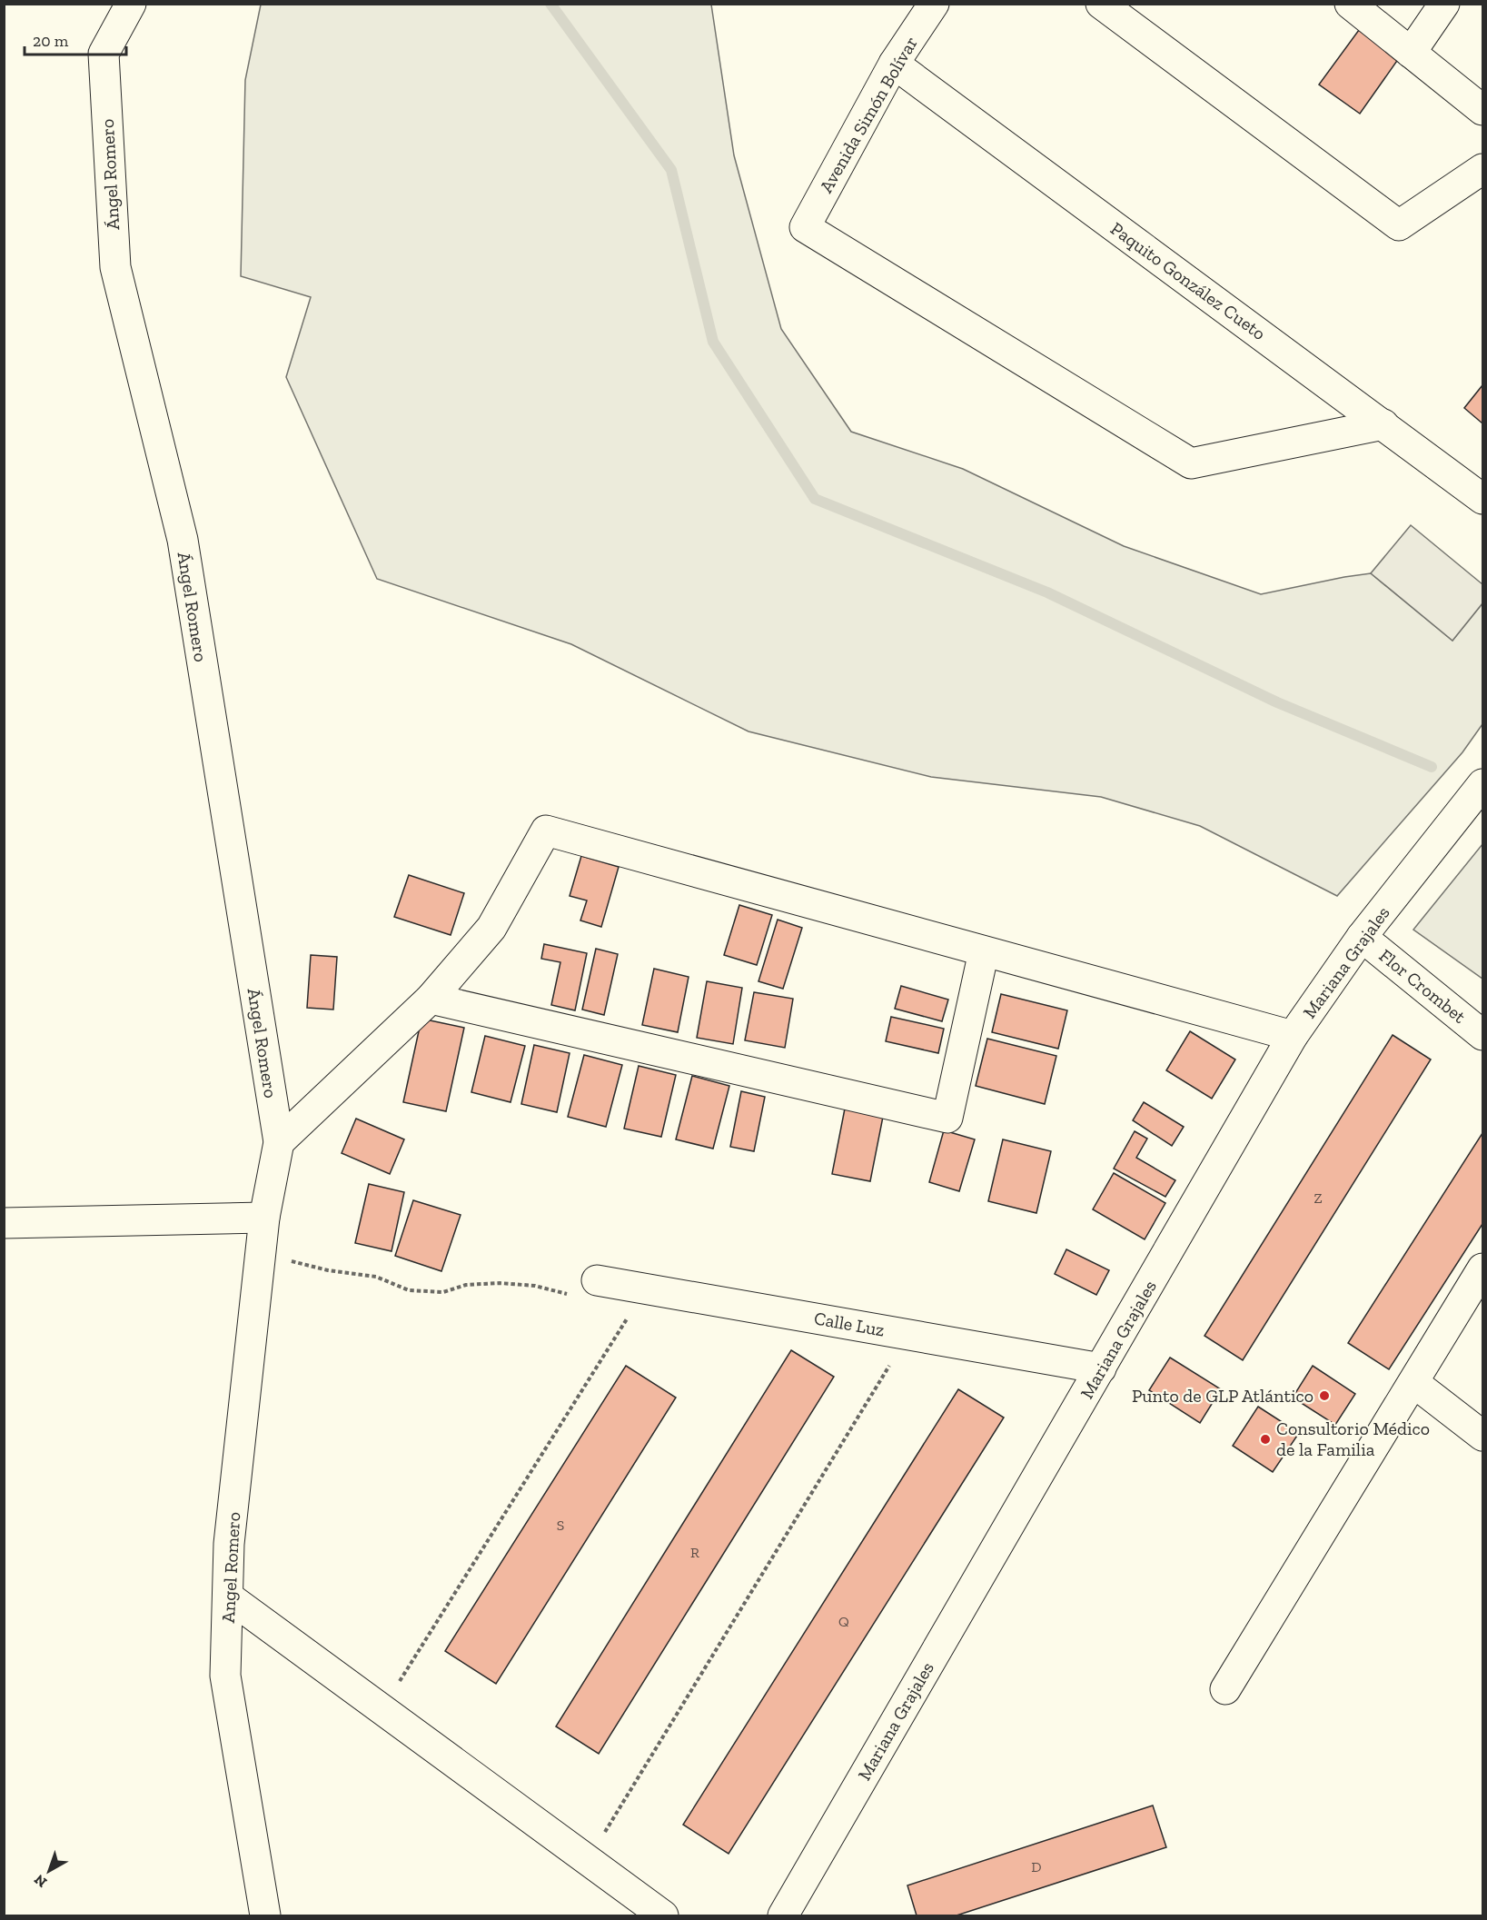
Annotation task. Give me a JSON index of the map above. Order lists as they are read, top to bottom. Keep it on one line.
{"streets":{"street":["Avenida Simón Bolívar","Ángel Romero","Paquito González Cueto","Mariana Grajales","Flor Crombet","Calle Luz","Angel Romero"]},"crossings":[["Avenida Simón Bolívar","Paquito González Cueto"],["Ángel Romero","Angel Romero"],["Mariana Grajales","Flor Crombet"],["Mariana Grajales","Calle Luz"]],"places":["Punto de GLP Atlántico","Consultorio Médico de la Familia"],"house_numbers":["Z","S","R","Q","D"],"scale_bar":"20 m","north":"bottom left"}
